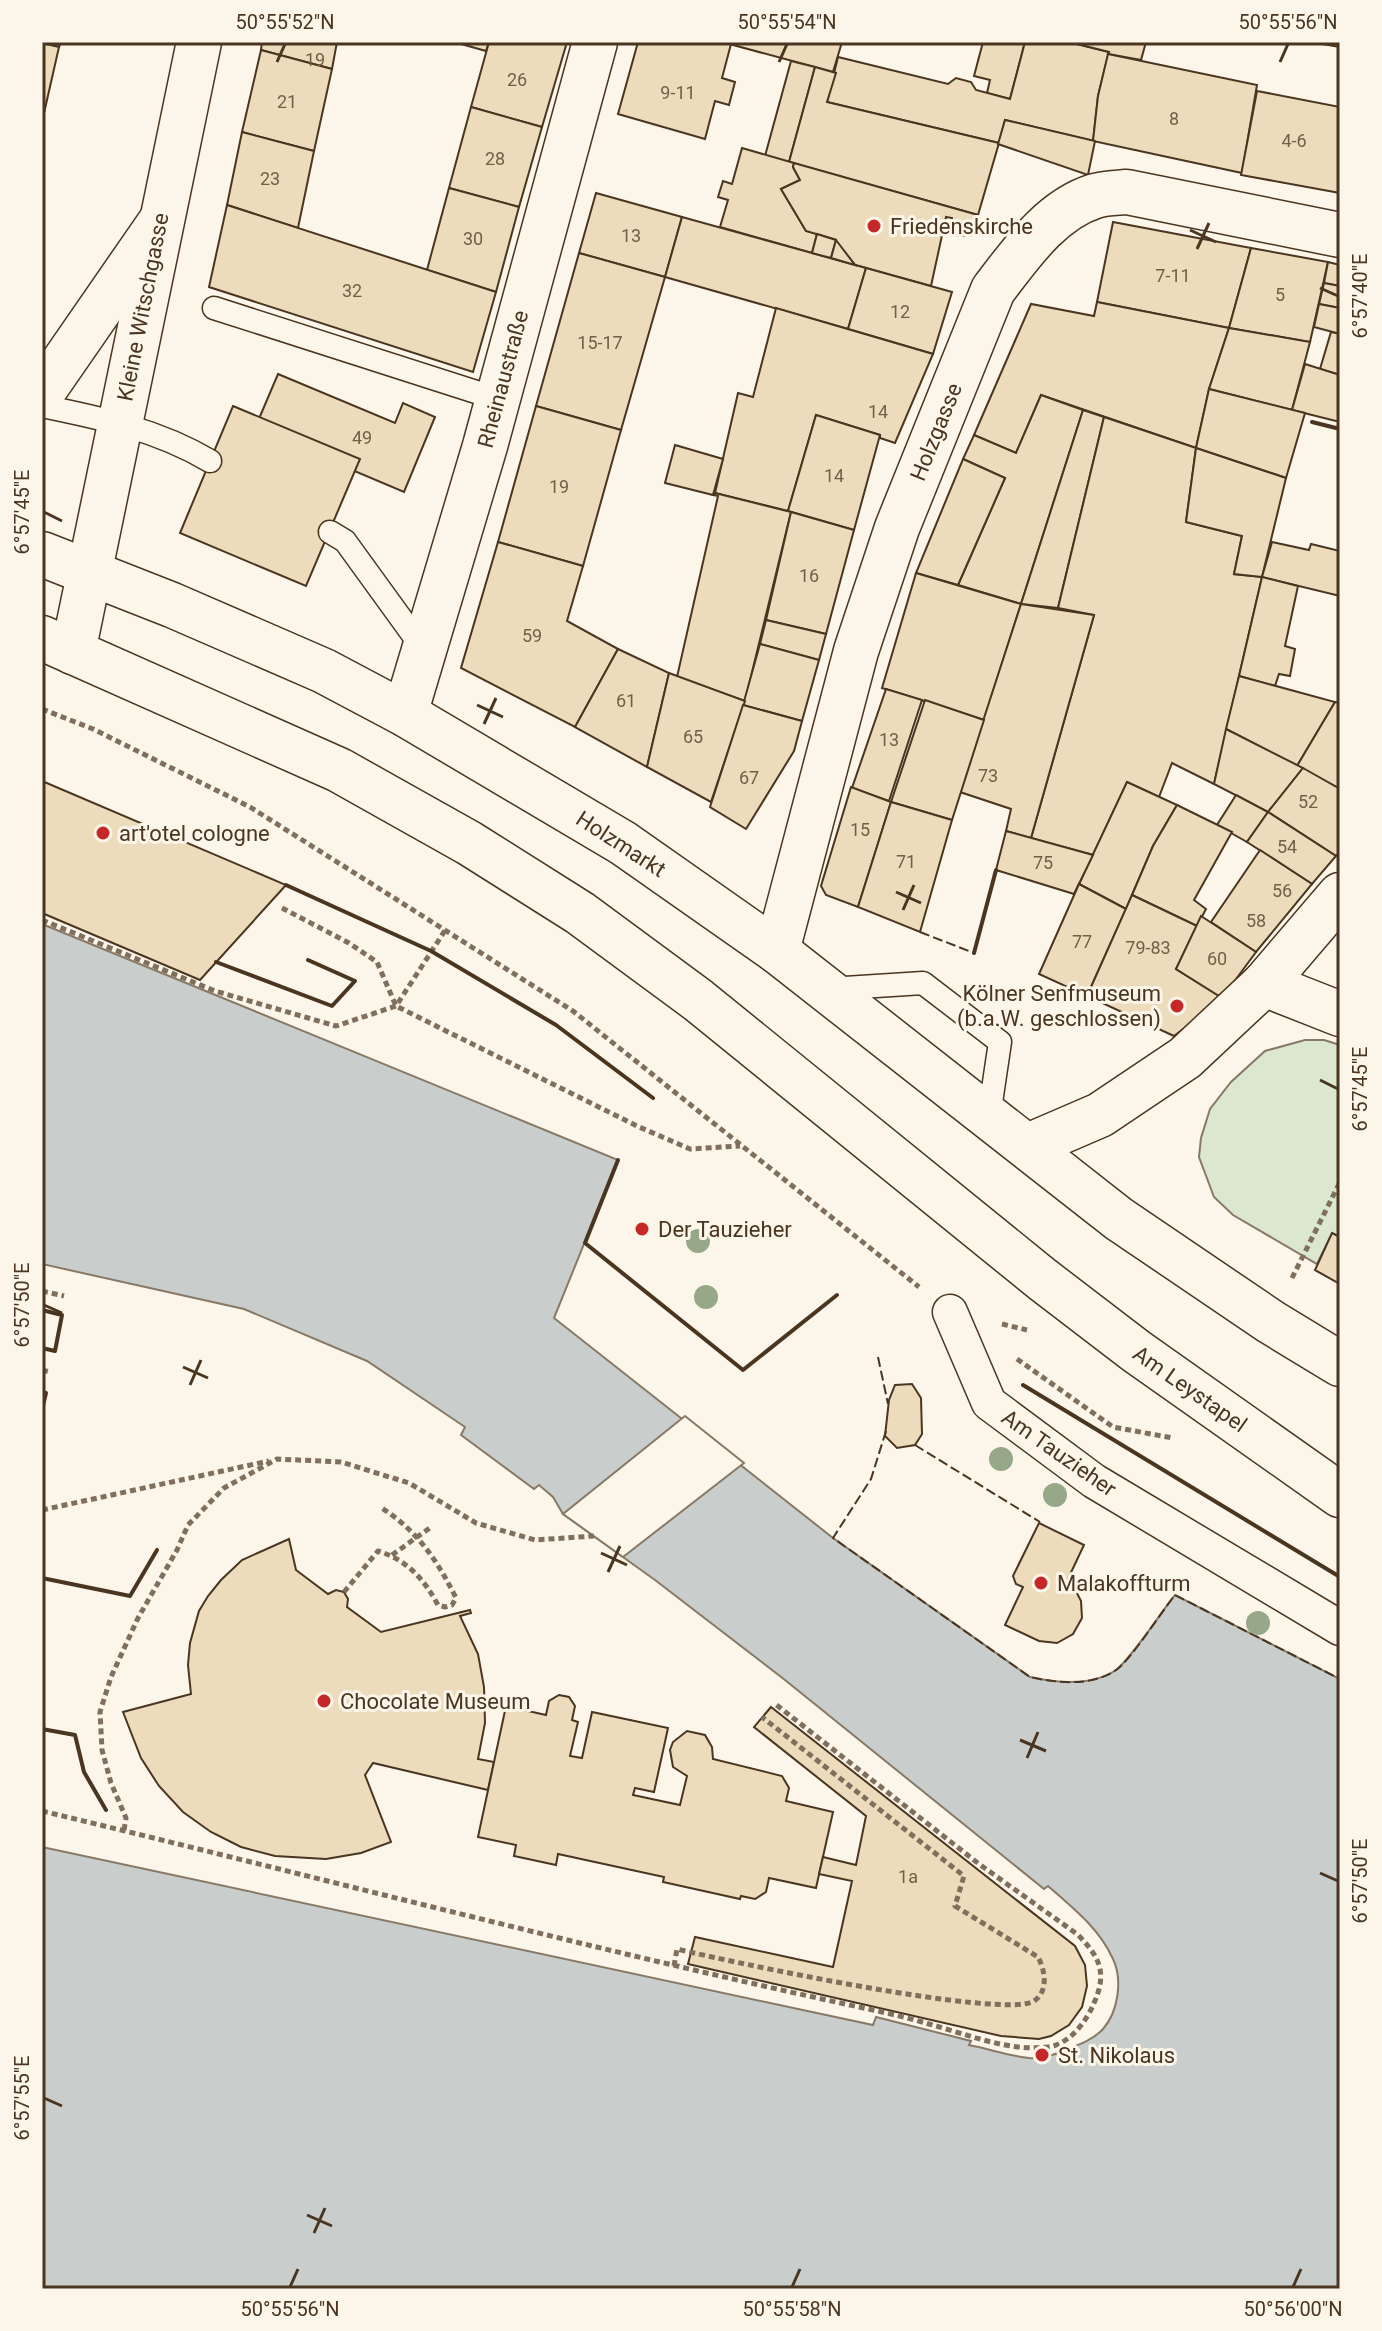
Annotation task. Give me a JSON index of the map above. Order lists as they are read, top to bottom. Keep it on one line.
{"streets":{"main road":["Kleine Witschgasse","Rheinaustraße","Holzgasse","Holzmarkt","Am Leystapel"],"street":["Am Tauzieher"]},"crossings":[["Kleine Witschgasse","Holzmarkt"],["Rheinaustraße","Holzmarkt"],["Holzgasse","Holzmarkt"]],"places":["Friedenskirche","art'otel cologne","Kölner Senfmuseum (b.a.W. geschlossen)","Der Tauzieher","Malakoffturm","Chocolate Museum","St. Nikolaus"],"house_numbers":["19","26","9-11","21","8","4-6","28","23","13","30","7-11","32","5","12","15-17","14","49","14","19","16","59","61","65","13","73","67","52","15","54","71","75","56","58","77","79-83","60","1a"],"coordinates":["50°55'52\"N","50°55'54\"N","50°55'56\"N","6°57'40\"E","6°57'45\"E","6°57'50\"E","6°57'55\"E","50°55'58\"N","50°56'00\"N"]}
